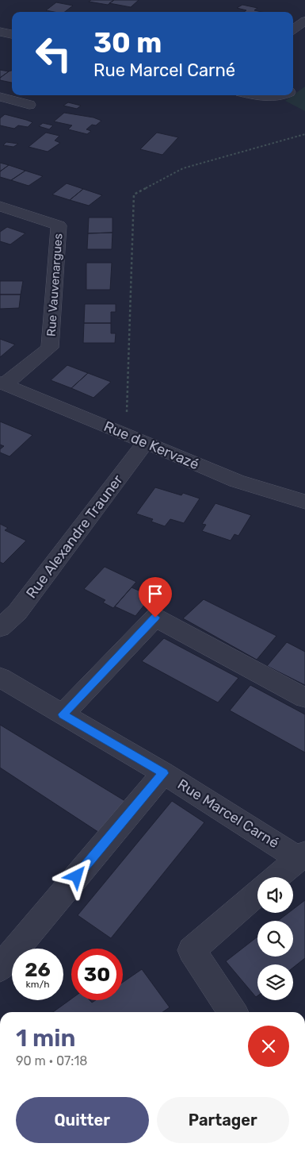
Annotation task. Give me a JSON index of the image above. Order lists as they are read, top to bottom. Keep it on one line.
{"streets":{"street":["Rue Vauvenargues","Rue de Kervazé","Rue Alexandre Trauner","Rue Marcel Carné"]},"crossings":[["Rue Vauvenargues","Rue de Kervazé"],["Rue de Kervazé","Rue Alexandre Trauner"]],"page":{"turn":["30 m","Rue Marcel Carné"],"speed":"26 km/h","limit":"30","heading":["1 min","90 m · 07:18"],"buttons":["Quitter","Partager"]}}
